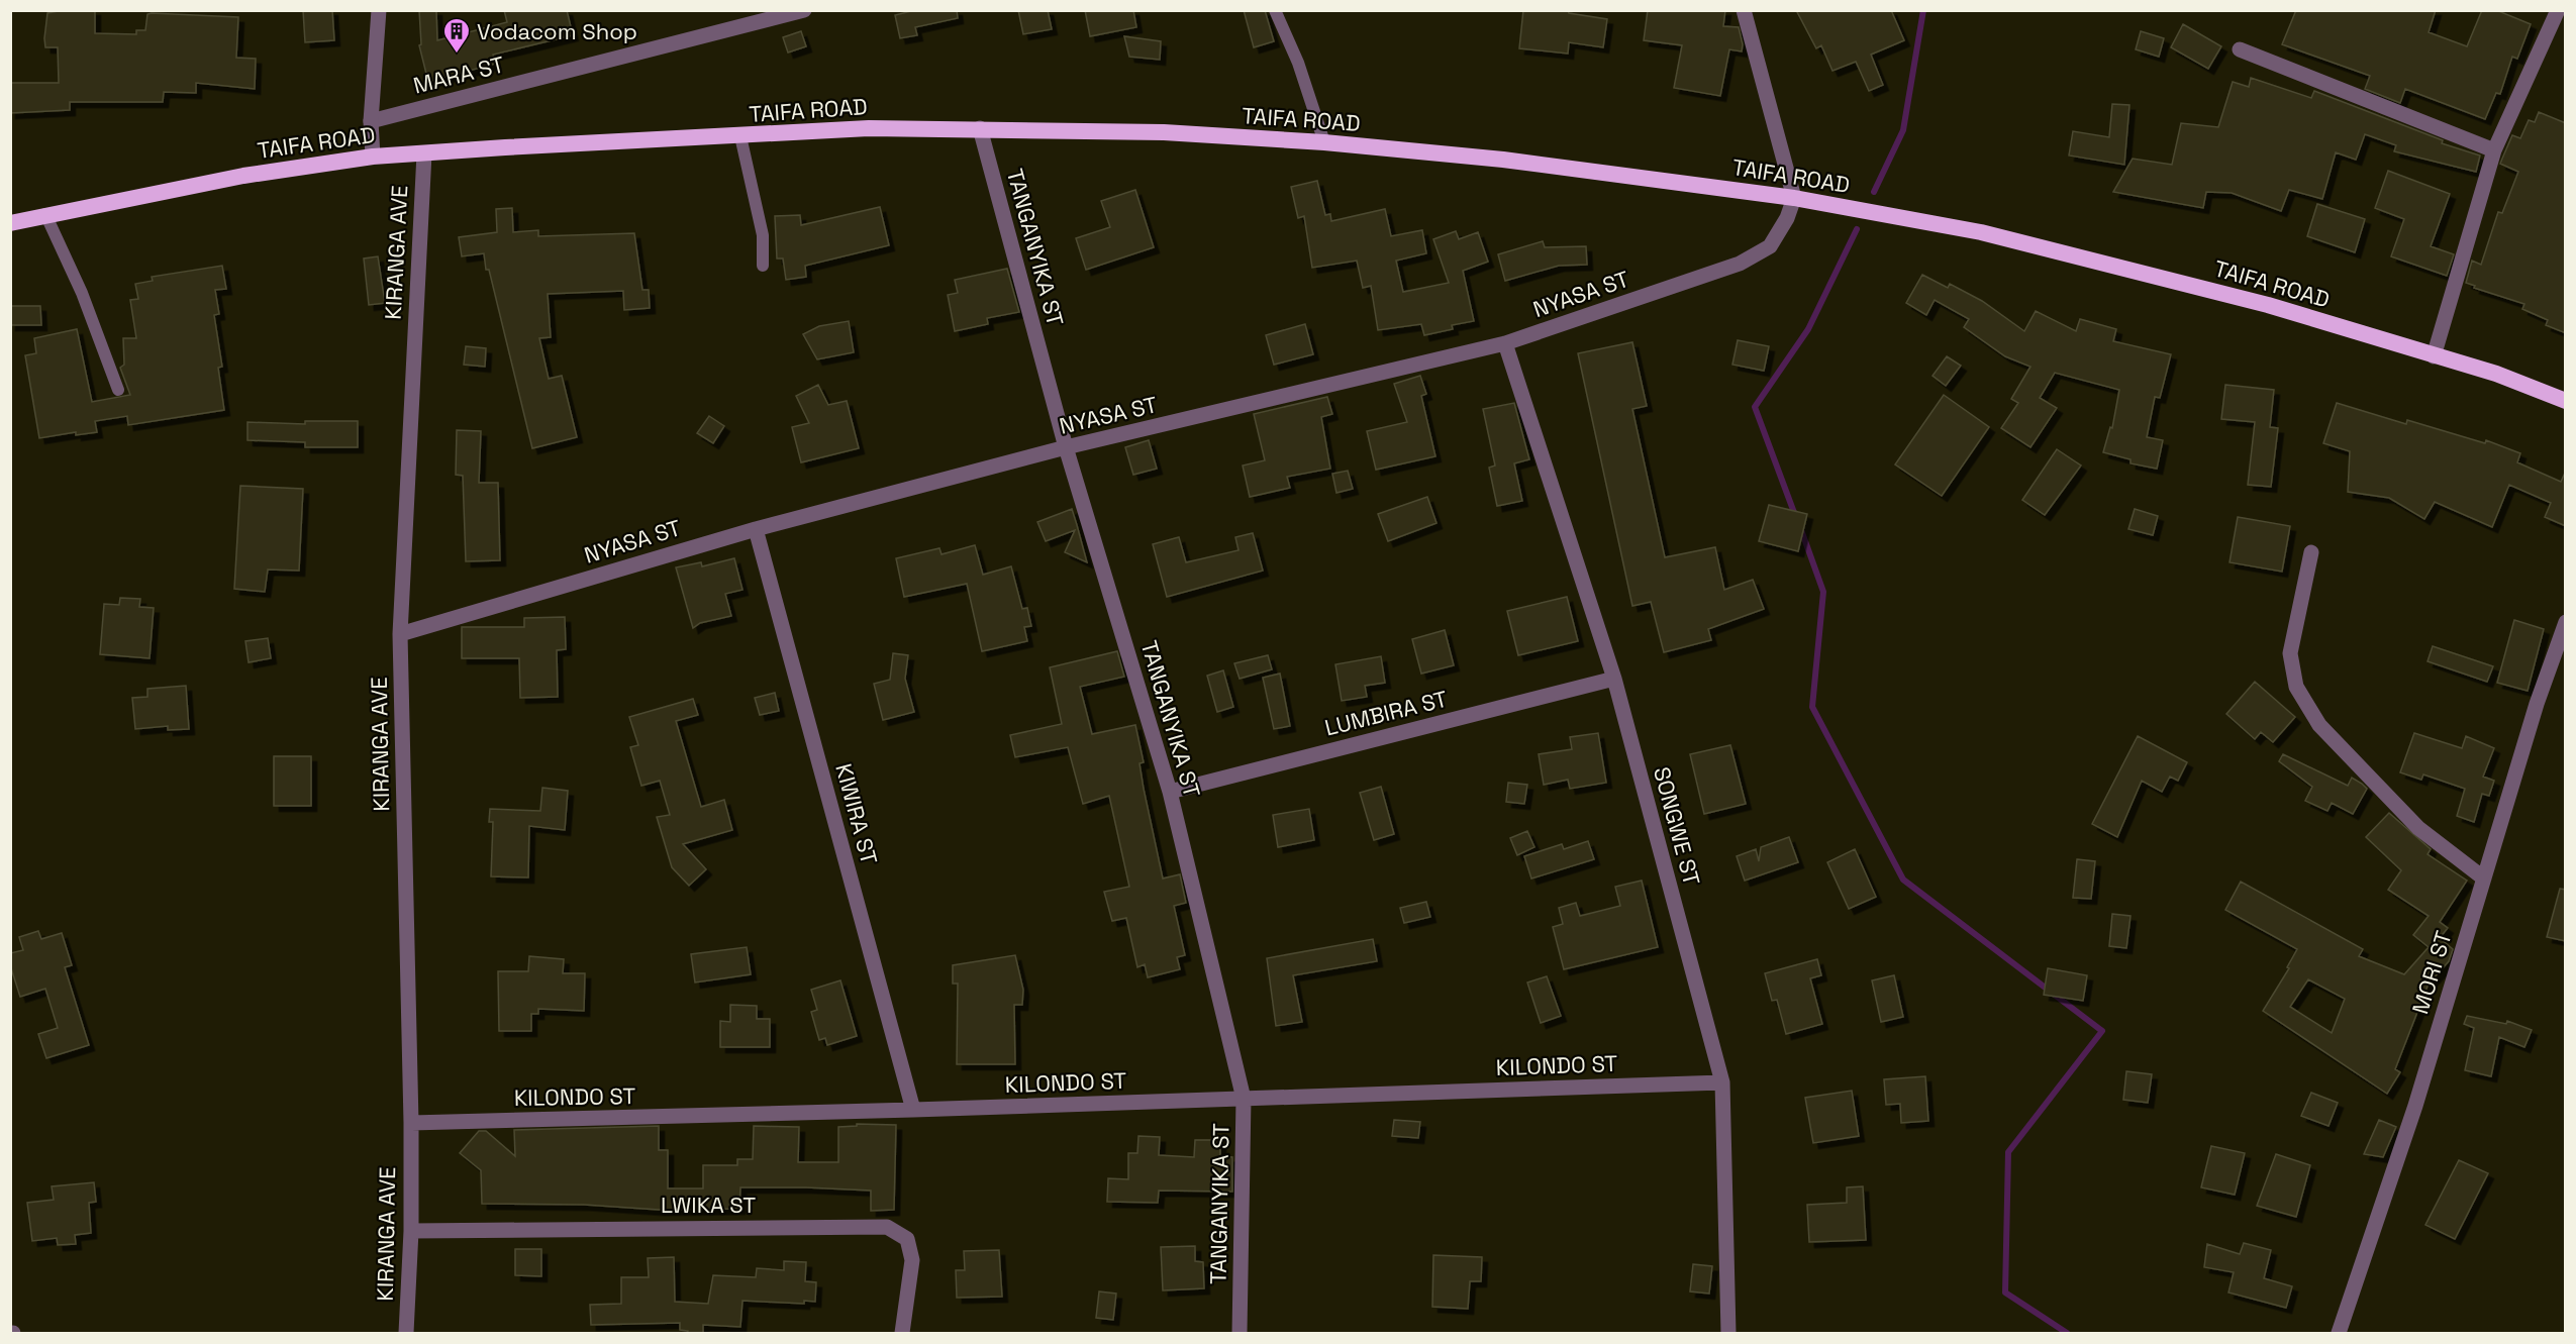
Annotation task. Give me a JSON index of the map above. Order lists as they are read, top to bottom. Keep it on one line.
{"streets":{"highway":["TAIFA ROAD"],"street":["MARA ST","TANGANYIKA ST","KIRANGA AVE","NYASA ST","LUMBIRA ST","KIWIRA ST","SONGWE ST","MORI ST","KILONDO ST","LWIKA ST"]},"crossings":[["TAIFA ROAD","TANGANYIKA ST"],["TAIFA ROAD","KIRANGA AVE"],["TAIFA ROAD","NYASA ST"],["TANGANYIKA ST","NYASA ST"],["TANGANYIKA ST","LUMBIRA ST"],["TANGANYIKA ST","KILONDO ST"],["KIRANGA AVE","NYASA ST"],["KIRANGA AVE","KILONDO ST"],["KIRANGA AVE","LWIKA ST"],["NYASA ST","KIWIRA ST"],["NYASA ST","SONGWE ST"],["LUMBIRA ST","SONGWE ST"],["KIWIRA ST","KILONDO ST"],["SONGWE ST","KILONDO ST"]],"places":{"building":["Vodacom Shop"]}}
